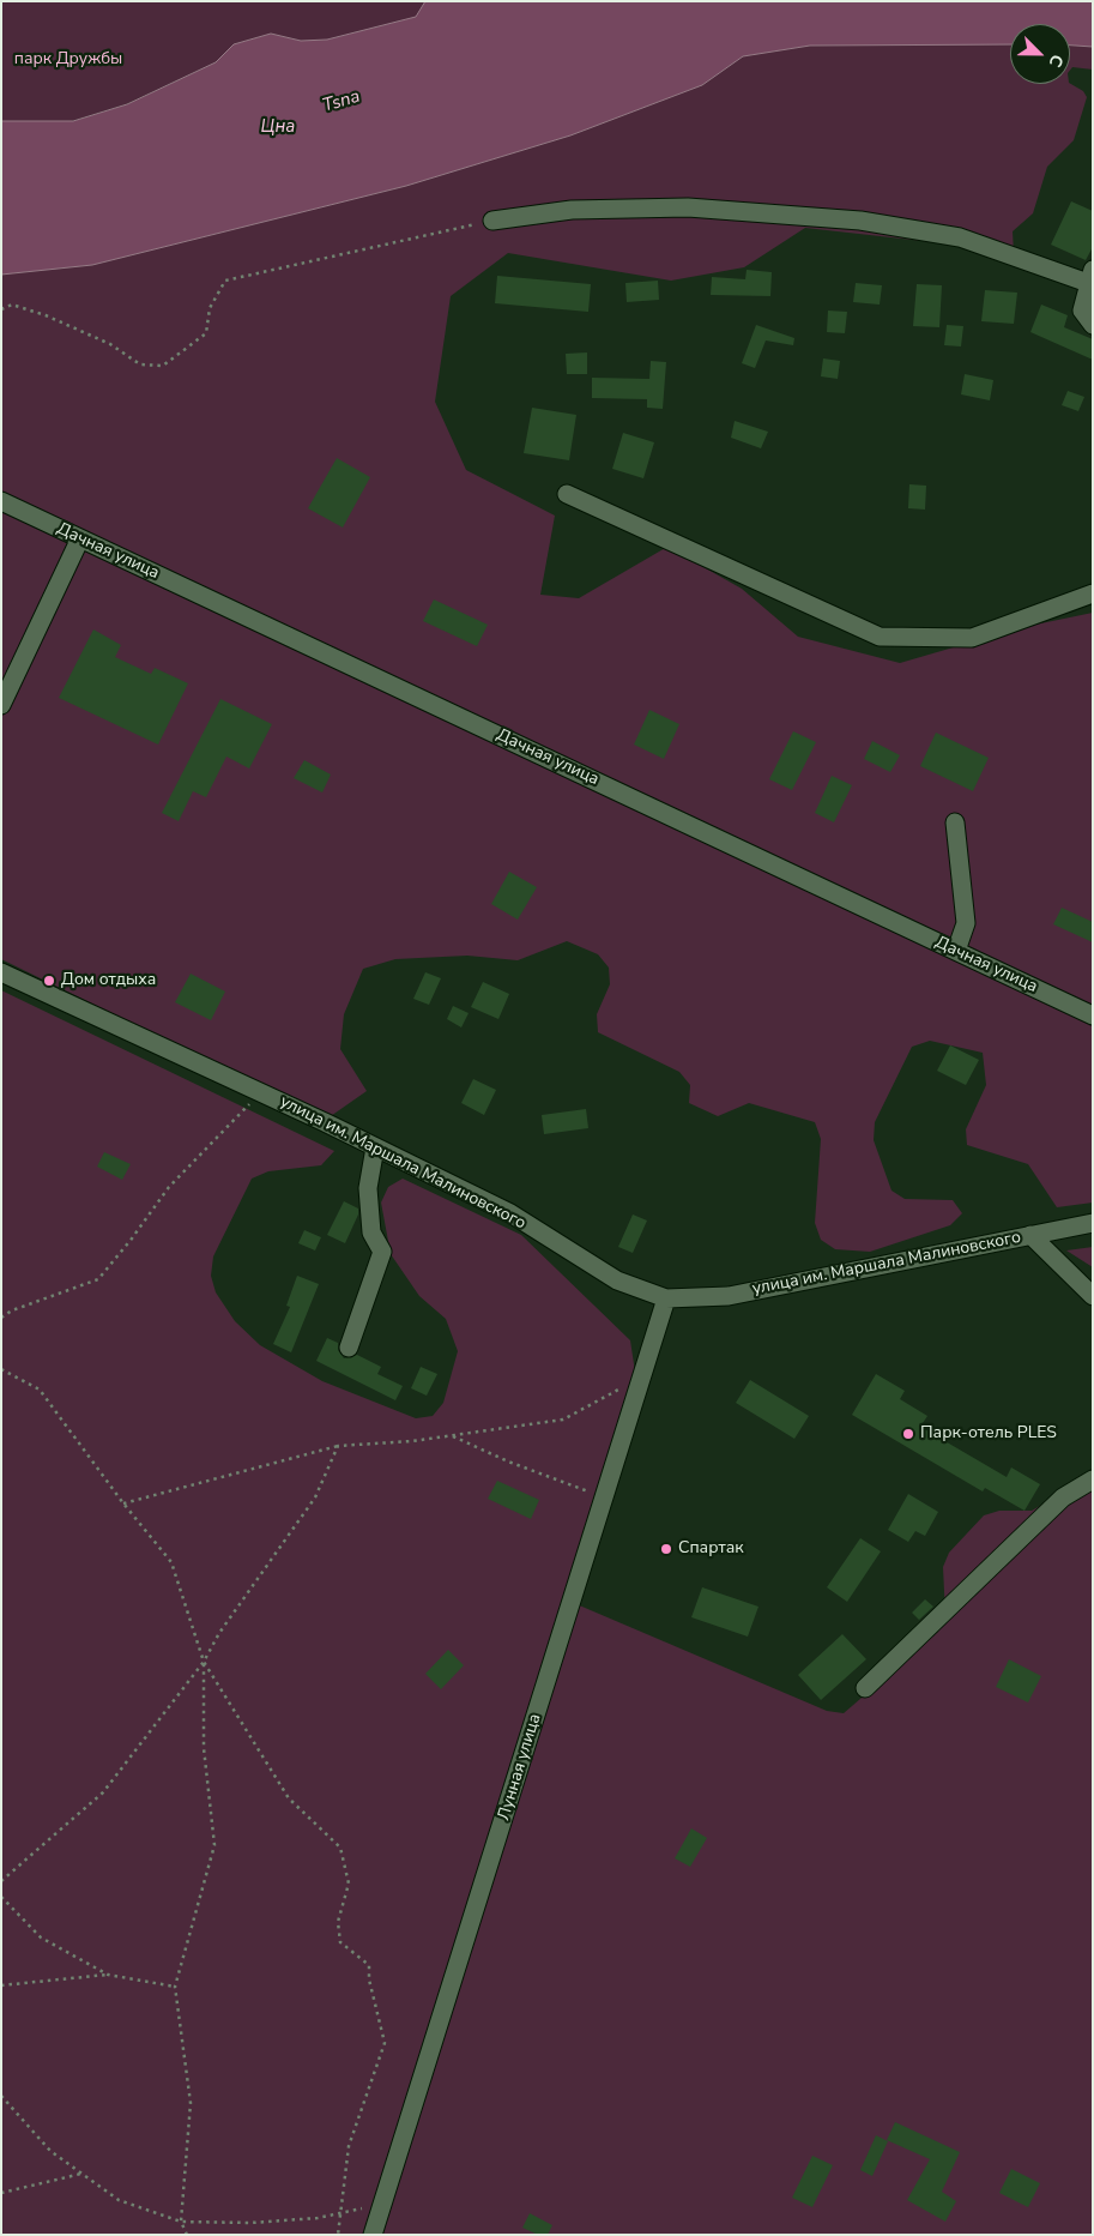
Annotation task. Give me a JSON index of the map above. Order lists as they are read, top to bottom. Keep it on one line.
{"streets":{"street":["Дачная улица","улица им. Маршала Малиновского","Лунная улица"]},"crossings":[["улица им. Маршала Малиновского","Лунная улица"]],"water":["Tsna","Цна"],"parks":["парк Дружбы"],"places":["Дом отдыха","Парк-отель PLES","Спартак"],"north":"bottom right"}
